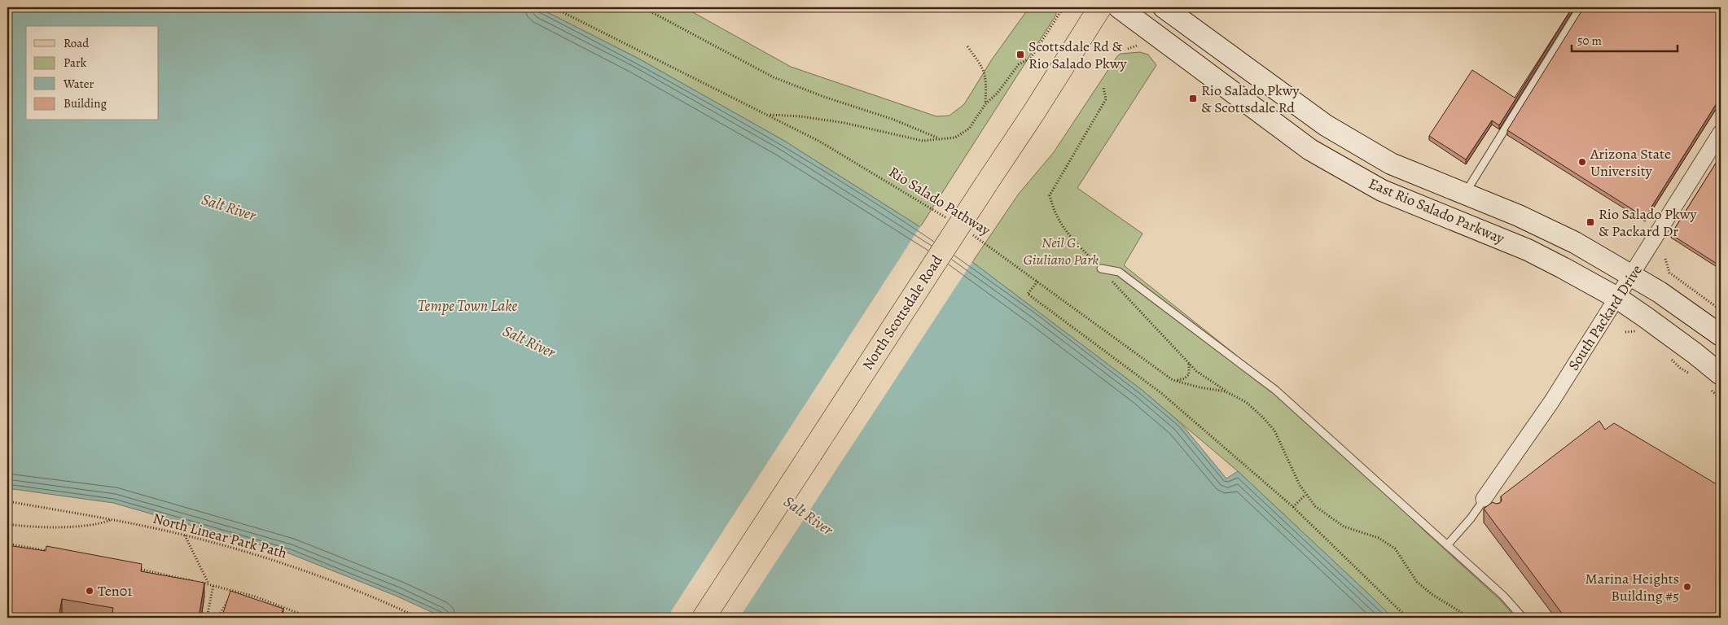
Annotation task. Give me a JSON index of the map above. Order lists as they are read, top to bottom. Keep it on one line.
{"streets":{"main road":["East Rio Salado Parkway","North Scottsdale Road"],"street":["South Packard Drive"],"path":["Rio Salado Pathway","North Linear Park Path"]},"crossings":[["East Rio Salado Parkway","South Packard Drive"]],"water":["Salt River","Tempe Town Lake"],"parks":["Neil G. Giuliano Park"],"places":{"transit":["Scottsdale Rd & Rio Salado Pkwy","Rio Salado Pkwy & Scottsdale Rd","Rio Salado Pkwy & Packard Dr"],"other":["Arizona State University","Marina Heights Building #5","Ten01"]},"legend":["Road","Park","Water","Building"],"scale_bar":"50 m"}
